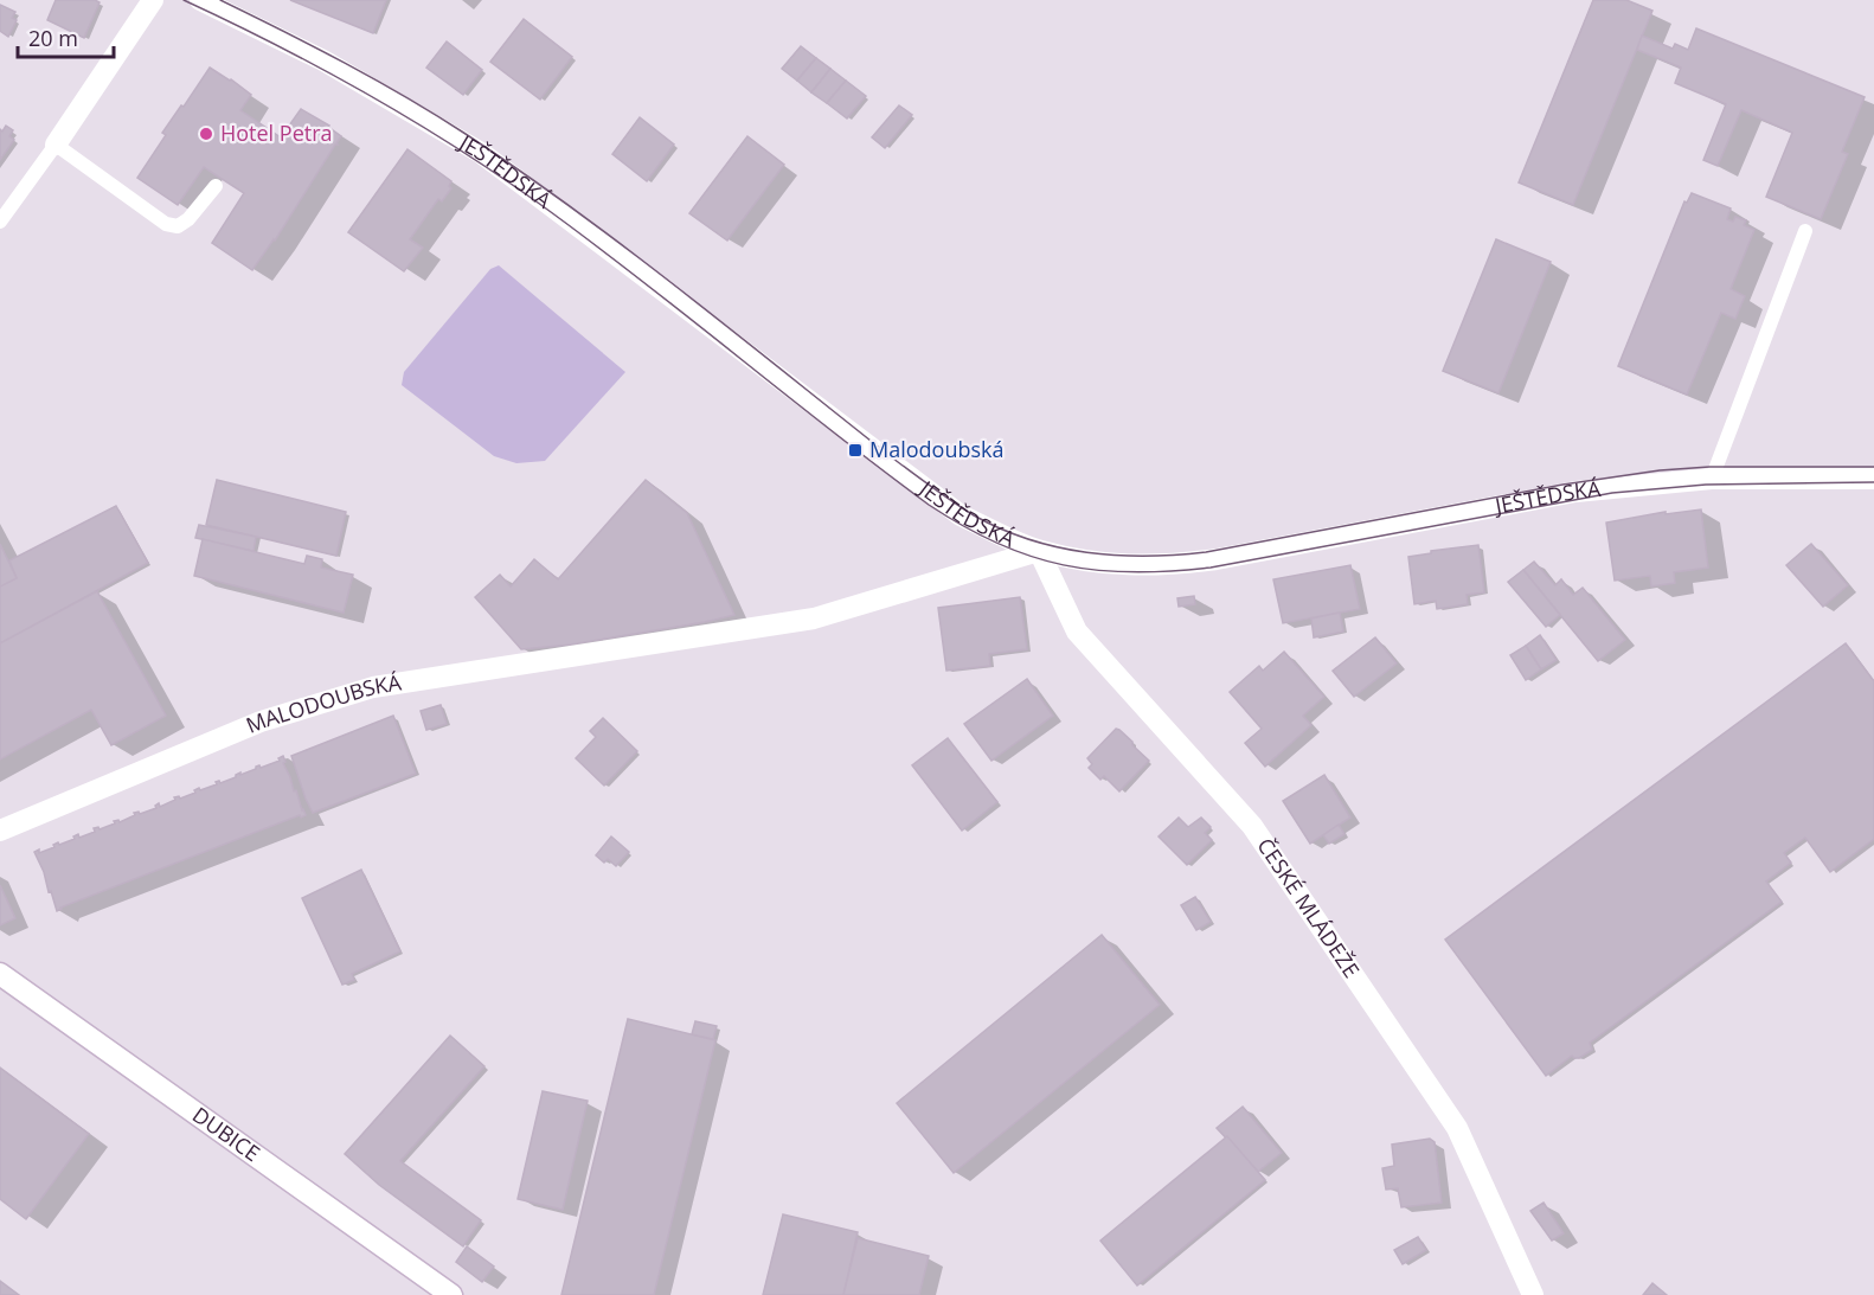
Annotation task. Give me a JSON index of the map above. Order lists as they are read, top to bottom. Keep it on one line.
{"streets":{"street":["JEŠTĚDSKÁ","MALODOUBSKÁ","ČESKÉ MLÁDEŽE","DUBICE"]},"crossings":[["JEŠTĚDSKÁ","MALODOUBSKÁ"],["JEŠTĚDSKÁ","ČESKÉ MLÁDEŽE"],["MALODOUBSKÁ","ČESKÉ MLÁDEŽE"]],"places":{"other":["Hotel Petra"],"transit":["Malodoubská"]},"scale_bar":"20 m"}
